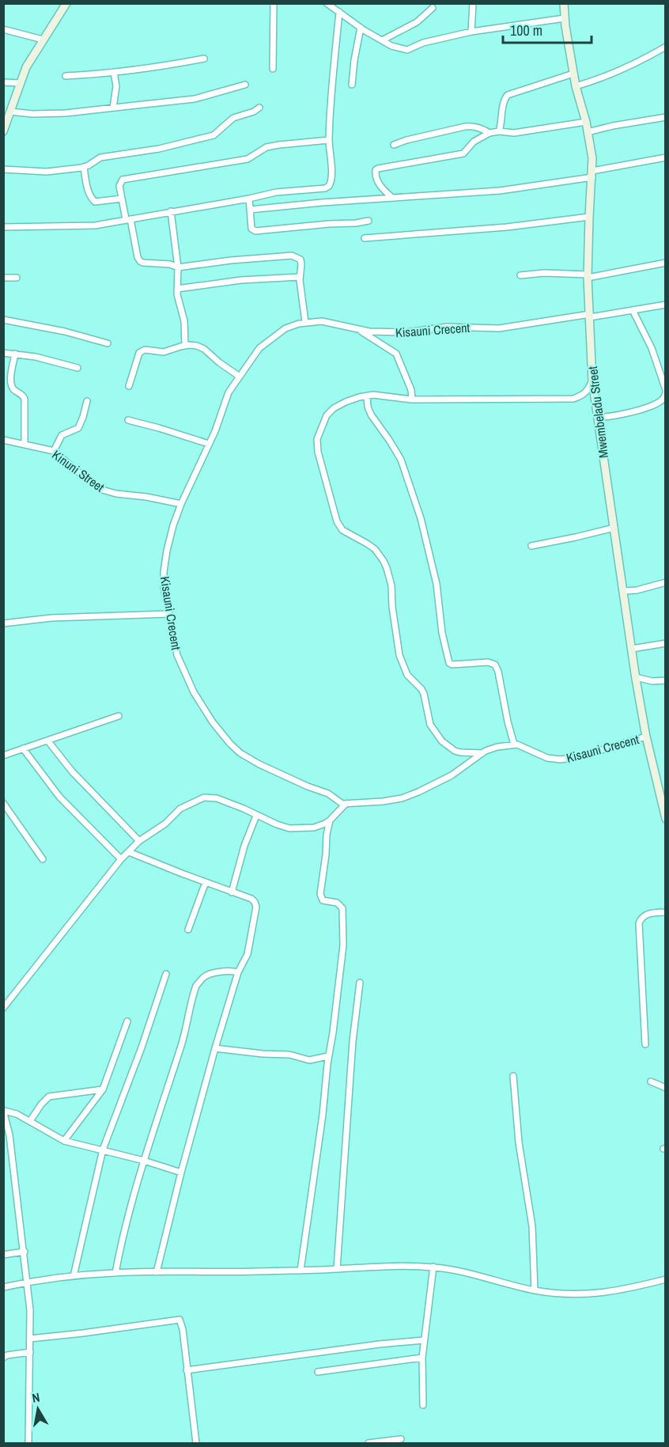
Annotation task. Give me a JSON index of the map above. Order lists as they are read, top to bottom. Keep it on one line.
{"streets":{"street":["Kisauni Crecent","Mwembeladu Street","Kinuni Street"]},"crossings":[["Kisauni Crecent","Mwembeladu Street"],["Kisauni Crecent","Kinuni Street"]],"scale_bar":"100 m","north":"top"}
